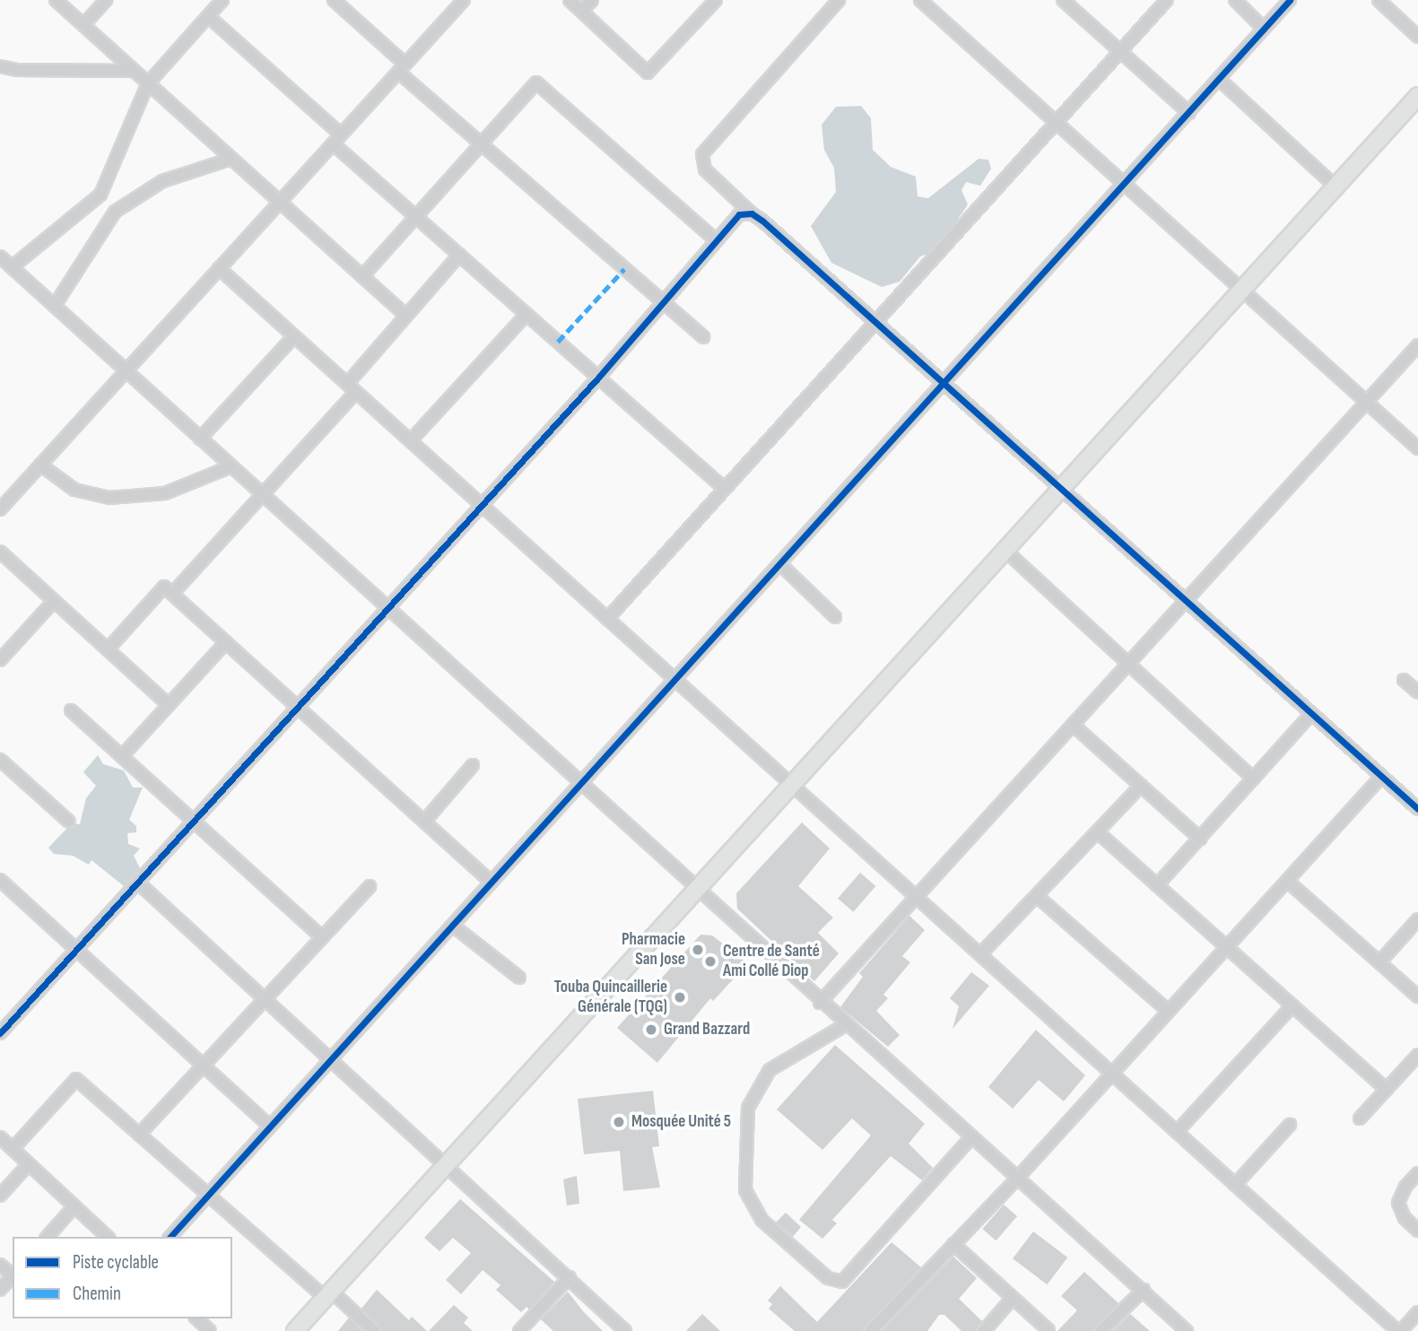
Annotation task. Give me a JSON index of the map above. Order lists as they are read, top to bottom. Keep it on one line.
{"places":["Pharmacie San Jose","Centre de Santé Ami Collé Diop","Touba Quincaillerie Générale (TQG)","Grand Bazzard","Mosquée Unité 5"],"legend":["Piste cyclable","Chemin"]}
